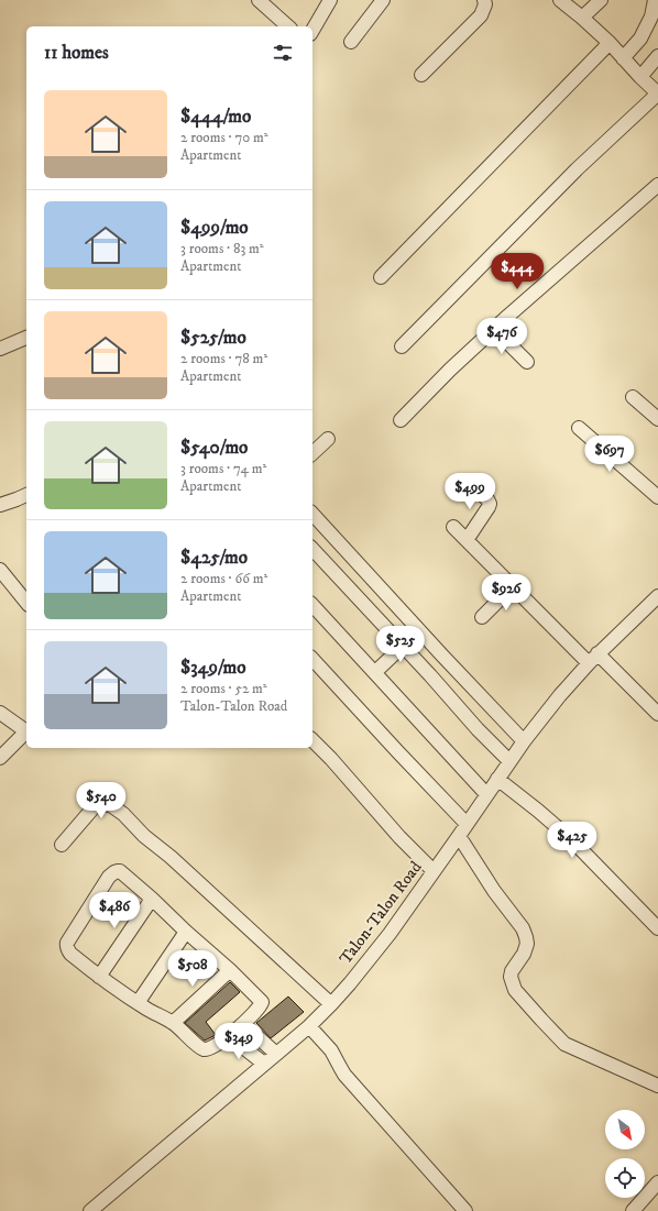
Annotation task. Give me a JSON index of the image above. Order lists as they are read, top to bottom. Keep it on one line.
{"streets":{"street":["Talon-Talon Road"]},"north":"bottom right","page":{"heading":"11 homes","list":[{"name":"$444/mo","note":"2 rooms · 70 m² · Apartment"},{"name":"$499/mo","note":"3 rooms · 83 m² · Apartment"},{"name":"$525/mo","note":"2 rooms · 78 m² · Apartment"},{"name":"$540/mo","note":"3 rooms · 74 m² · Apartment"},{"name":"$425/mo","note":"2 rooms · 66 m² · Apartment"},{"name":"$349/mo","note":"2 rooms · 52 m² · Talon-Talon Road"}],"price":["$444","$476","$697","$499","$926","$525","$540","$425","$486","$508","$349"]}}
